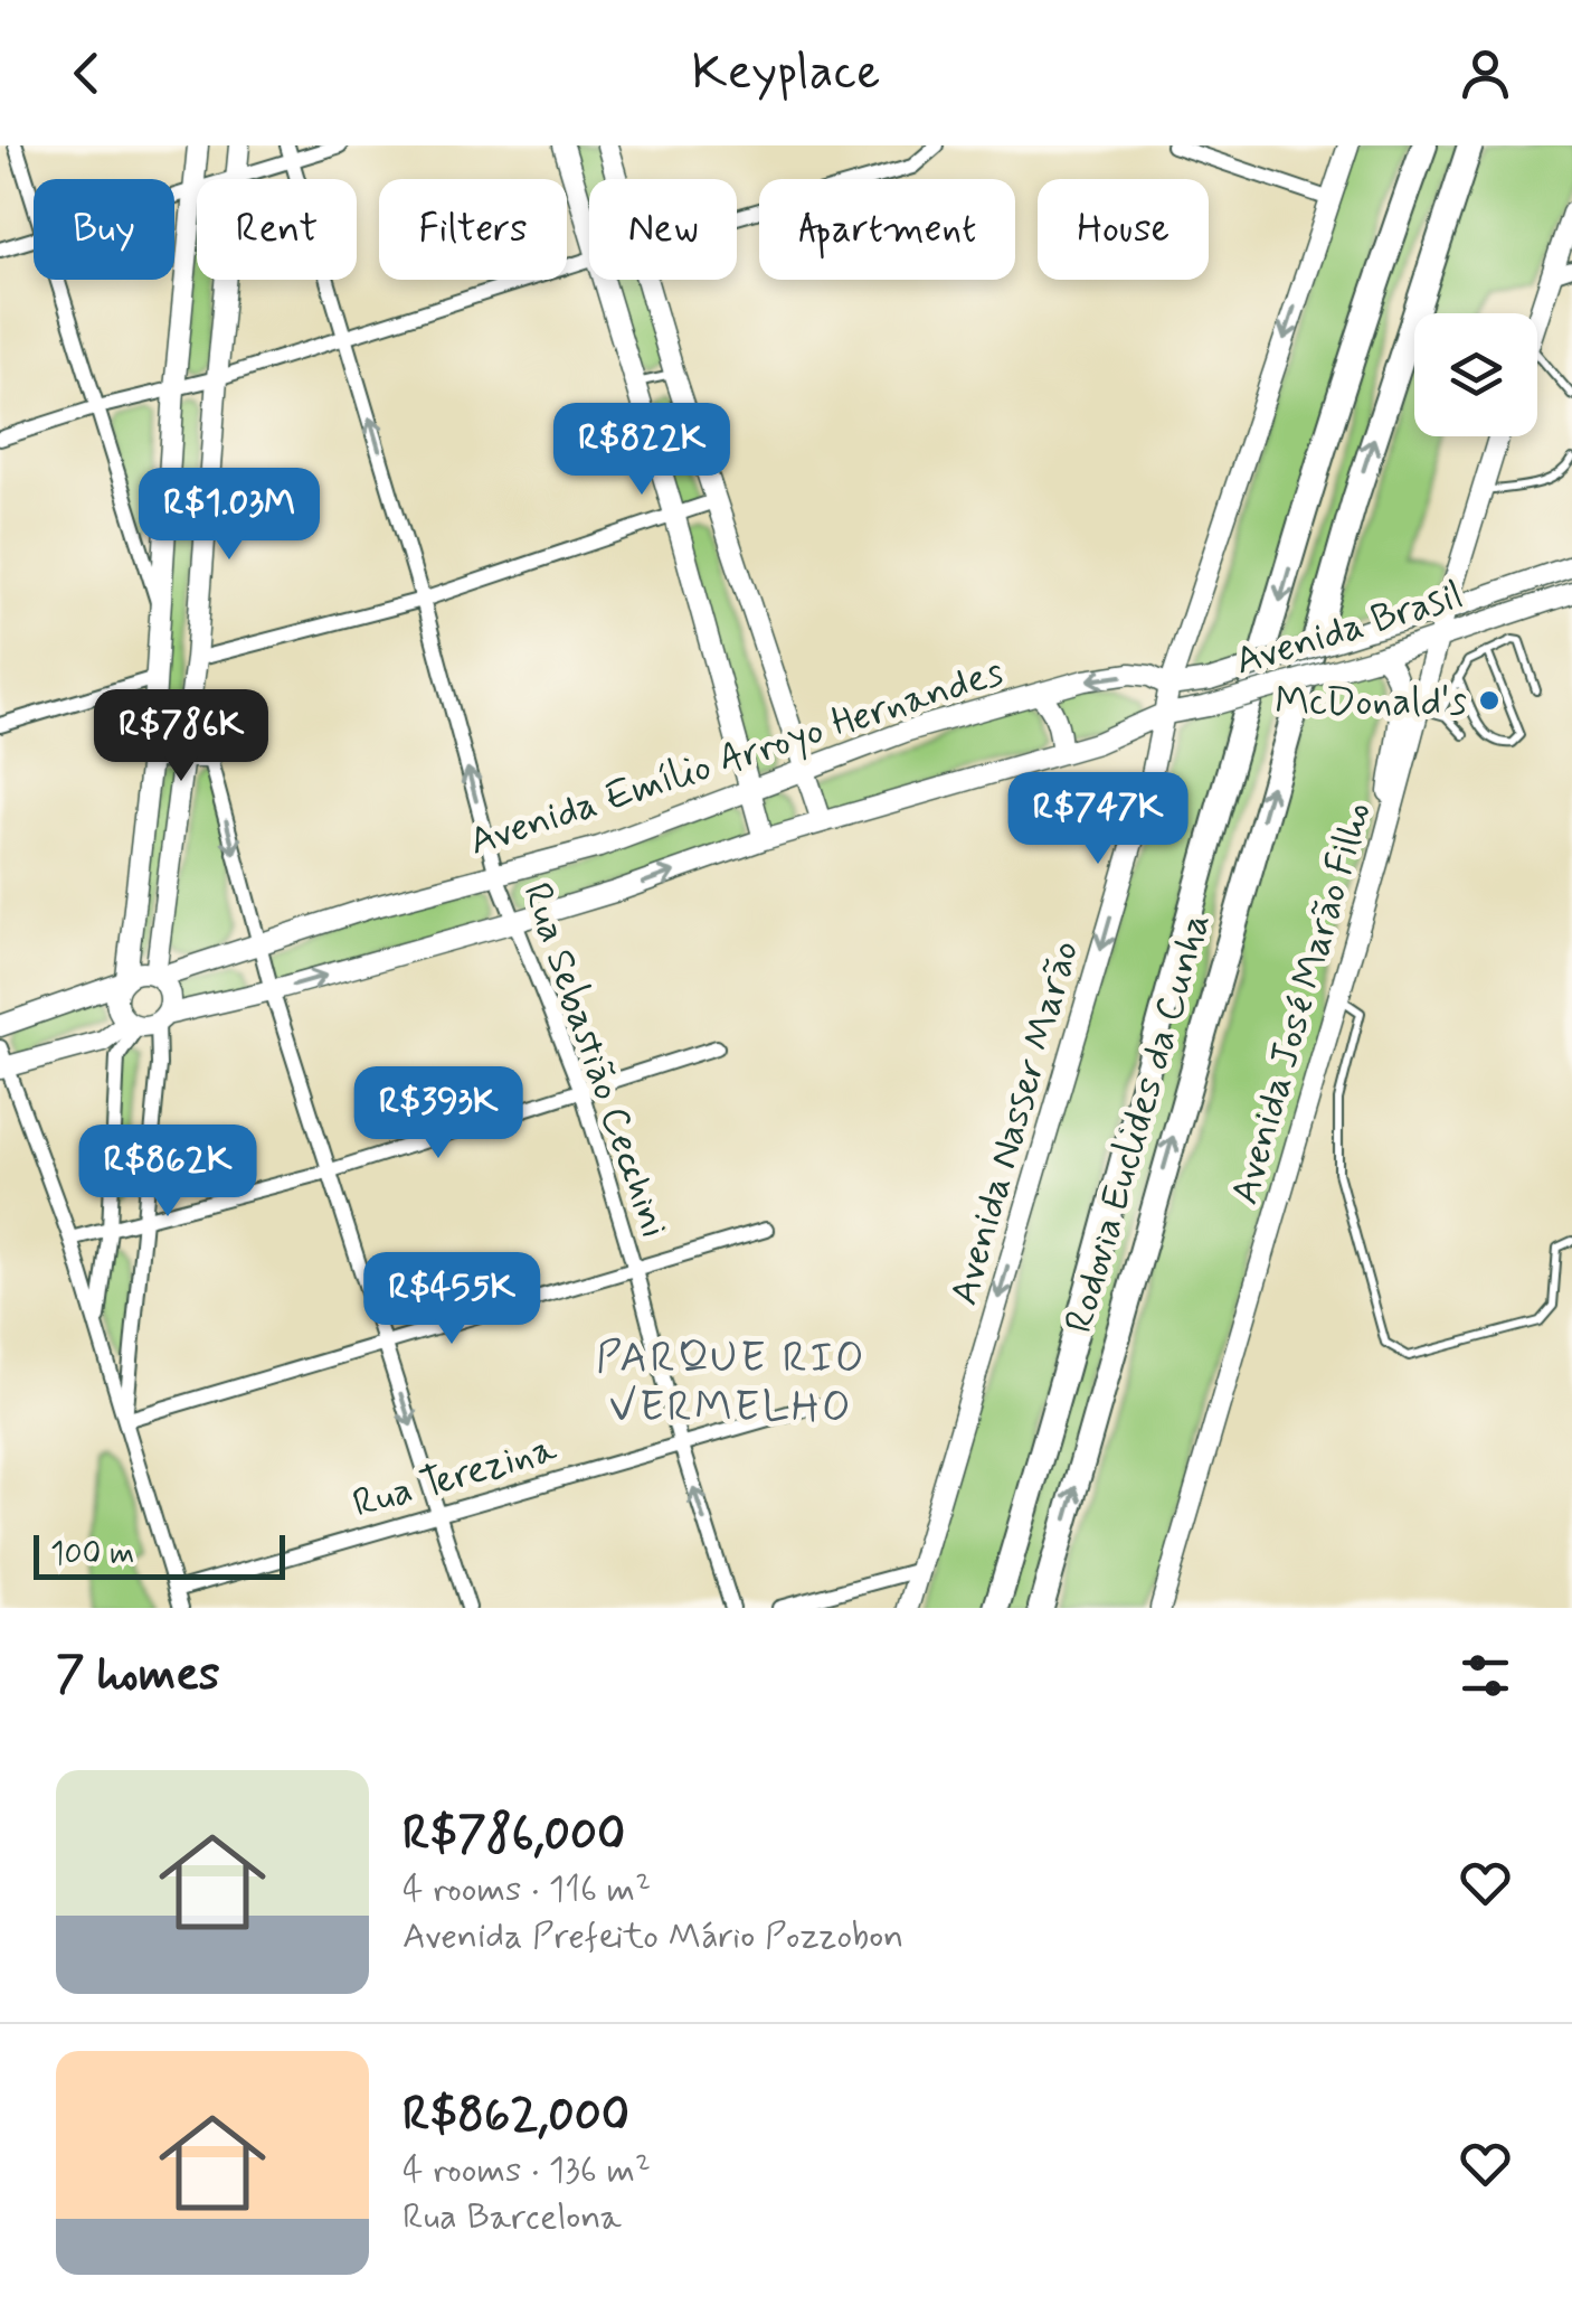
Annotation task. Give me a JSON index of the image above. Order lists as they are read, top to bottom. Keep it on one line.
{"streets":{"highway":["Rodovia Euclides da Cunha"],"main road":["Avenida Brasil","Avenida Emílio Arroyo Hernandes","Avenida José Marão Filho","Avenida Nasser Marão"],"street":["Rua Sebastião Cecchini","Rua Terezina"]},"crossings":[["Avenida Brasil","Avenida Emílio Arroyo Hernandes"],["Avenida Brasil","Avenida José Marão Filho"],["Avenida Brasil","Avenida Nasser Marão"],["Avenida Emílio Arroyo Hernandes","Rua Sebastião Cecchini"],["Avenida Emílio Arroyo Hernandes","Avenida Nasser Marão"],["Rua Sebastião Cecchini","Rua Terezina"]],"one_way":["Rua Sebastião Cecchini","Avenida Nasser Marão"],"districts":["PARQUE RIO VERMELHO"],"places":["McDonald's"],"scale_bar":"100 m","page":{"header":"Keyplace","chip":["Buy","Rent","Filters","New","Apartment","House"],"price":["R$822K","R$1.03M","R$786K","R$747K","R$393K","R$862K","R$455K"],"scale":"100 m","heading":"7 homes","list":[{"name":"R$786,000","note":"4 rooms · 116 m² · Avenida Prefeito Mário Pozzobon"},{"name":"R$862,000","note":"4 rooms · 136 m² · Rua Barcelona"}]}}
